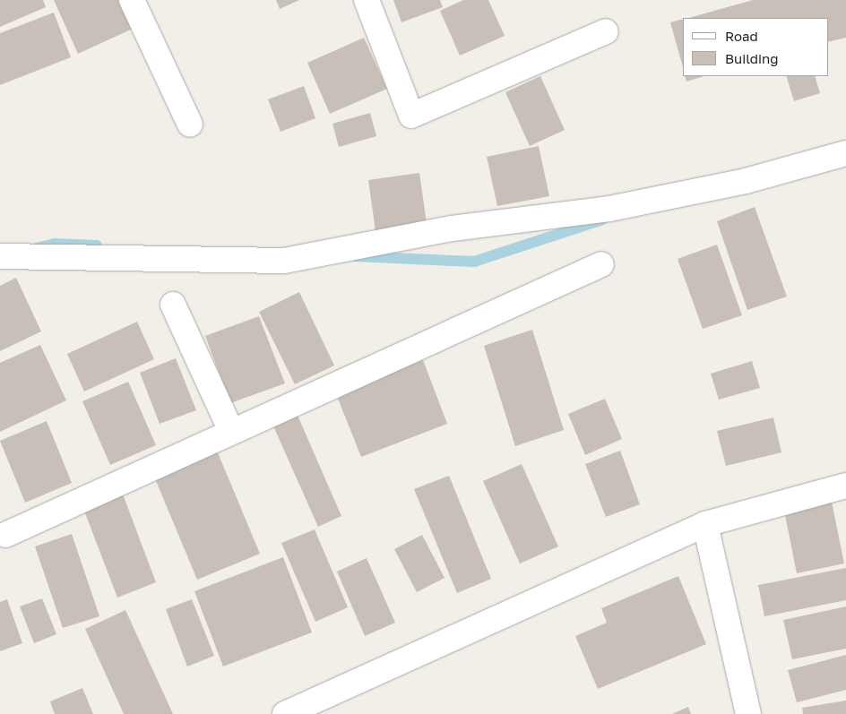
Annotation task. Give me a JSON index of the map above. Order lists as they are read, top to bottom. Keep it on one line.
{"legend":["Road","Building"]}
